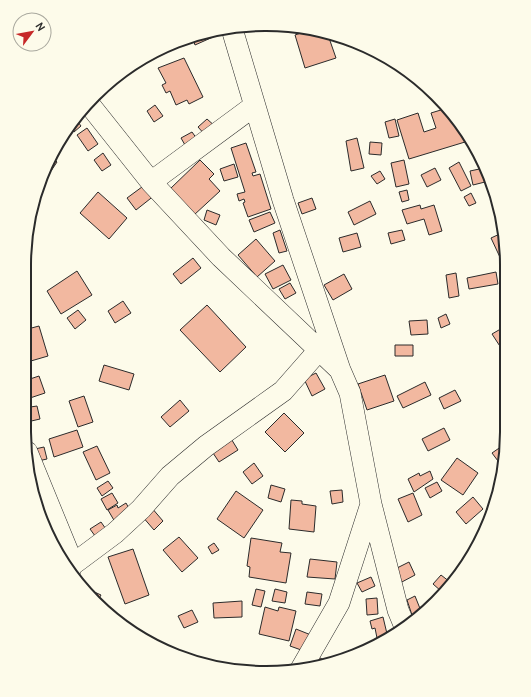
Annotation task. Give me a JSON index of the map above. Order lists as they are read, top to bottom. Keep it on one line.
{"north":"top right"}
